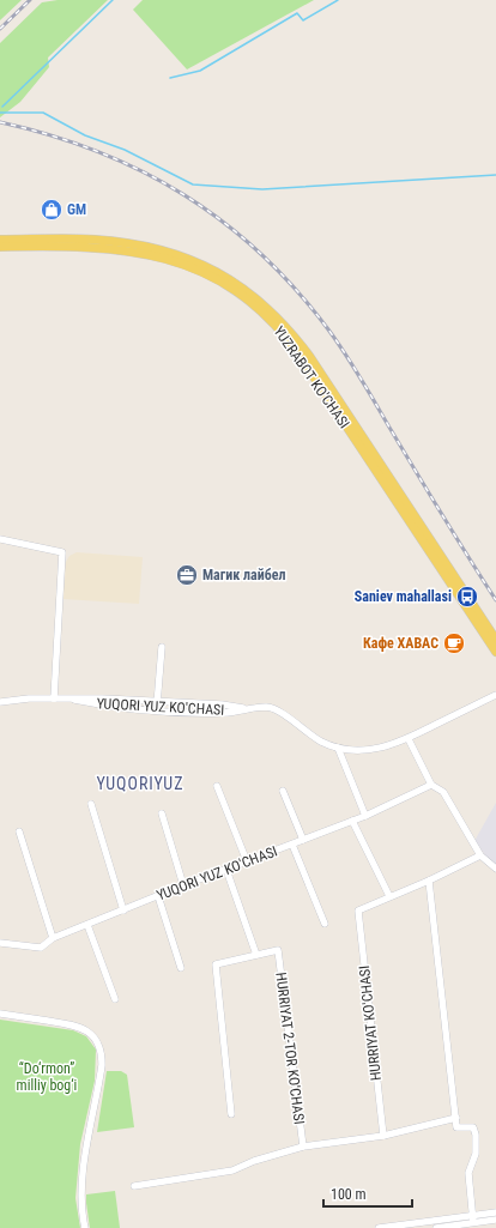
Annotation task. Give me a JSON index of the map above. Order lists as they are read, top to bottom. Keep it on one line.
{"streets":{"main road":["YUZRABOT KO'CHASI"],"street":["YUQORI YUZ KO'CHASI","HURRIYAT KO'CHASI","HURRIYAT 2-TOR KO'CHASI"]},"districts":["YUQORIYUZ"],"parks":["“Do‘rmon” milliy bog‘i"],"places":{"shop":["GM"],"office":["Магик лайбел"],"bus stop":["Saniev mahallasi"],"cafe":["Кафе ХАВАС"]},"scale_bar":"100 m"}
